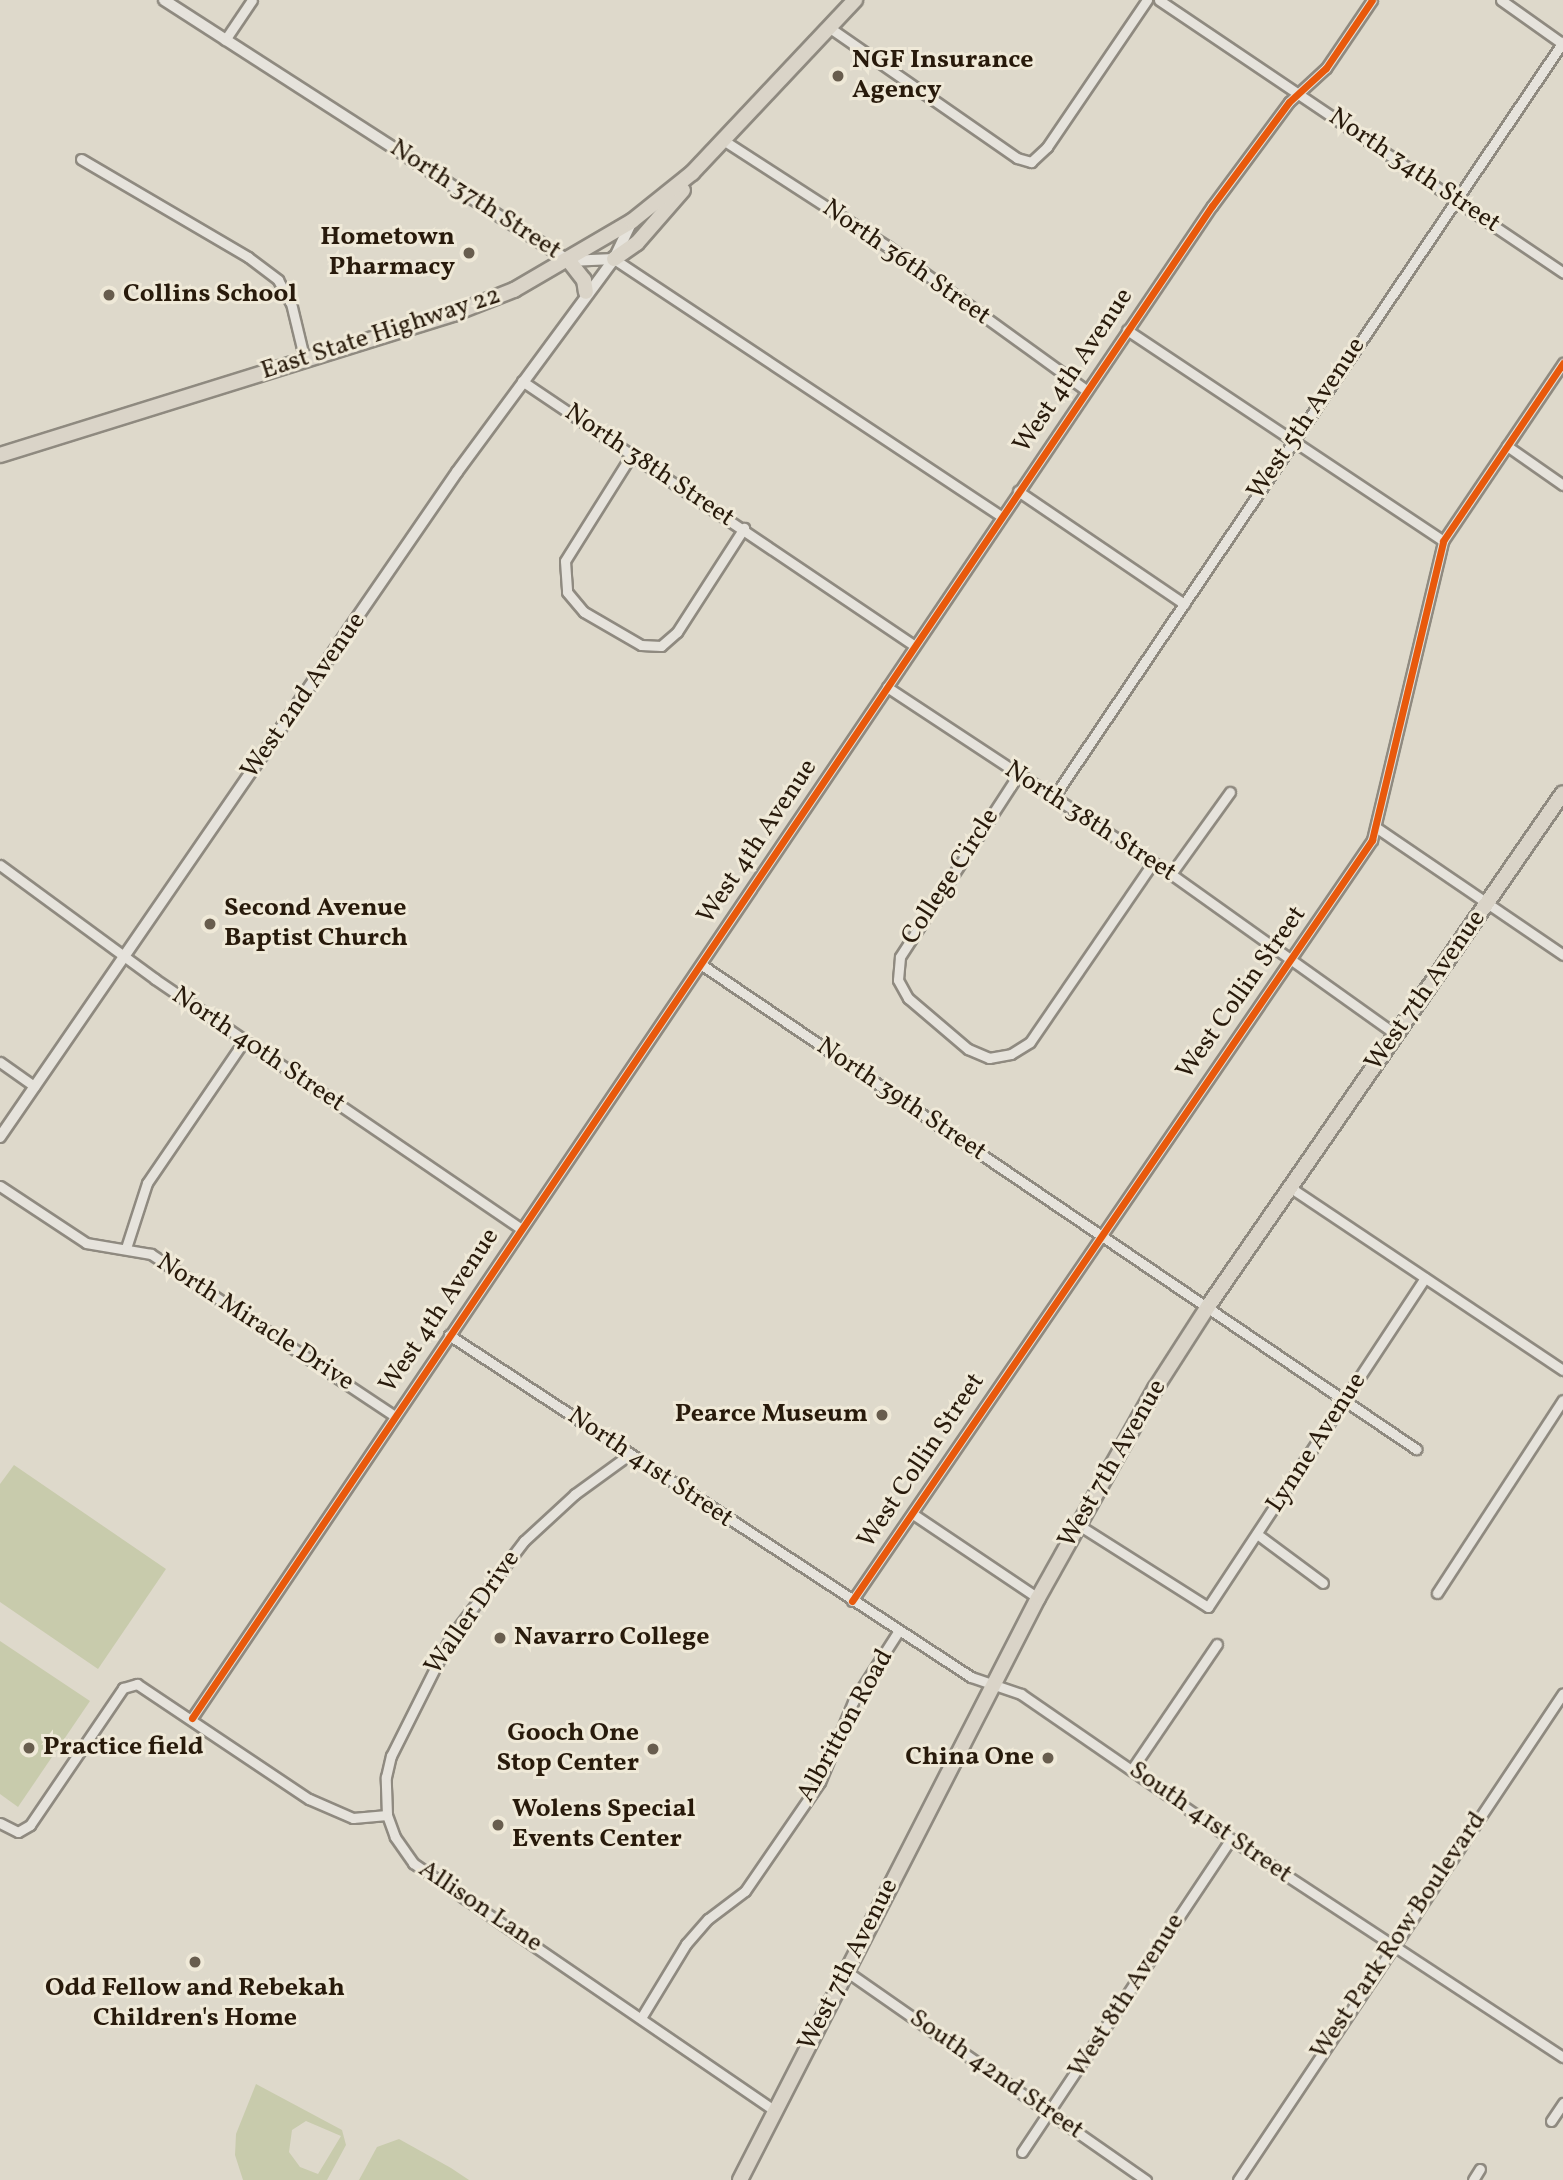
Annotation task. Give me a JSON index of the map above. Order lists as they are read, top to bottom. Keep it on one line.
{"streets":{"main road":["East State Highway 22","West 7th Avenue"],"street":["North 34th Street","North 37th Street","North 36th Street","West 4th Avenue","West 5th Avenue","North 38th Street","West 2nd Avenue","College Circle","West Collin Street","North 40th Street","North 39th Street","North Miracle Drive","Lynne Avenue","North 41st Street","Waller Drive","Albritton Road","South 41st Street","Allison Lane","West Park Row Boulevard","West 8th Avenue","South 42nd Street"]},"crossings":[["North 34th Street","West 4th Avenue"],["North 34th Street","West 5th Avenue"],["North 37th Street","East State Highway 22"],["North 37th Street","West 2nd Avenue"],["North 36th Street","East State Highway 22"],["North 36th Street","West 4th Avenue"],["East State Highway 22","West 2nd Avenue"],["West 4th Avenue","North 38th Street"],["West 4th Avenue","North 40th Street"],["West 4th Avenue","North 39th Street"],["West 4th Avenue","North Miracle Drive"],["West 4th Avenue","North 41st Street"],["West 5th Avenue","North 38th Street"],["North 38th Street","West 2nd Avenue"],["North 38th Street","College Circle"],["North 38th Street","West 7th Avenue"],["North 38th Street","West Collin Street"],["West 2nd Avenue","North 40th Street"],["West 7th Avenue","North 39th Street"],["West 7th Avenue","Lynne Avenue"],["West 7th Avenue","South 41st Street"],["West 7th Avenue","Allison Lane"],["West 7th Avenue","South 42nd Street"],["West Collin Street","North 39th Street"],["West Collin Street","North 41st Street"],["West Collin Street","South 41st Street"],["North 39th Street","Lynne Avenue"],["North 41st Street","Waller Drive"],["North 41st Street","South 41st Street"],["Waller Drive","Allison Lane"],["Albritton Road","South 41st Street"],["Albritton Road","Allison Lane"],["South 41st Street","West Park Row Boulevard"],["South 41st Street","West 8th Avenue"],["West 8th Avenue","South 42nd Street"]],"places":["NGF Insurance Agency","Hometown Pharmacy","Collins School","Second Avenue Baptist Church","Pearce Museum","Navarro College","Practice field","Gooch One Stop Center","China One","Wolens Special Events Center","Odd Fellow and Rebekah Children's Home"]}
